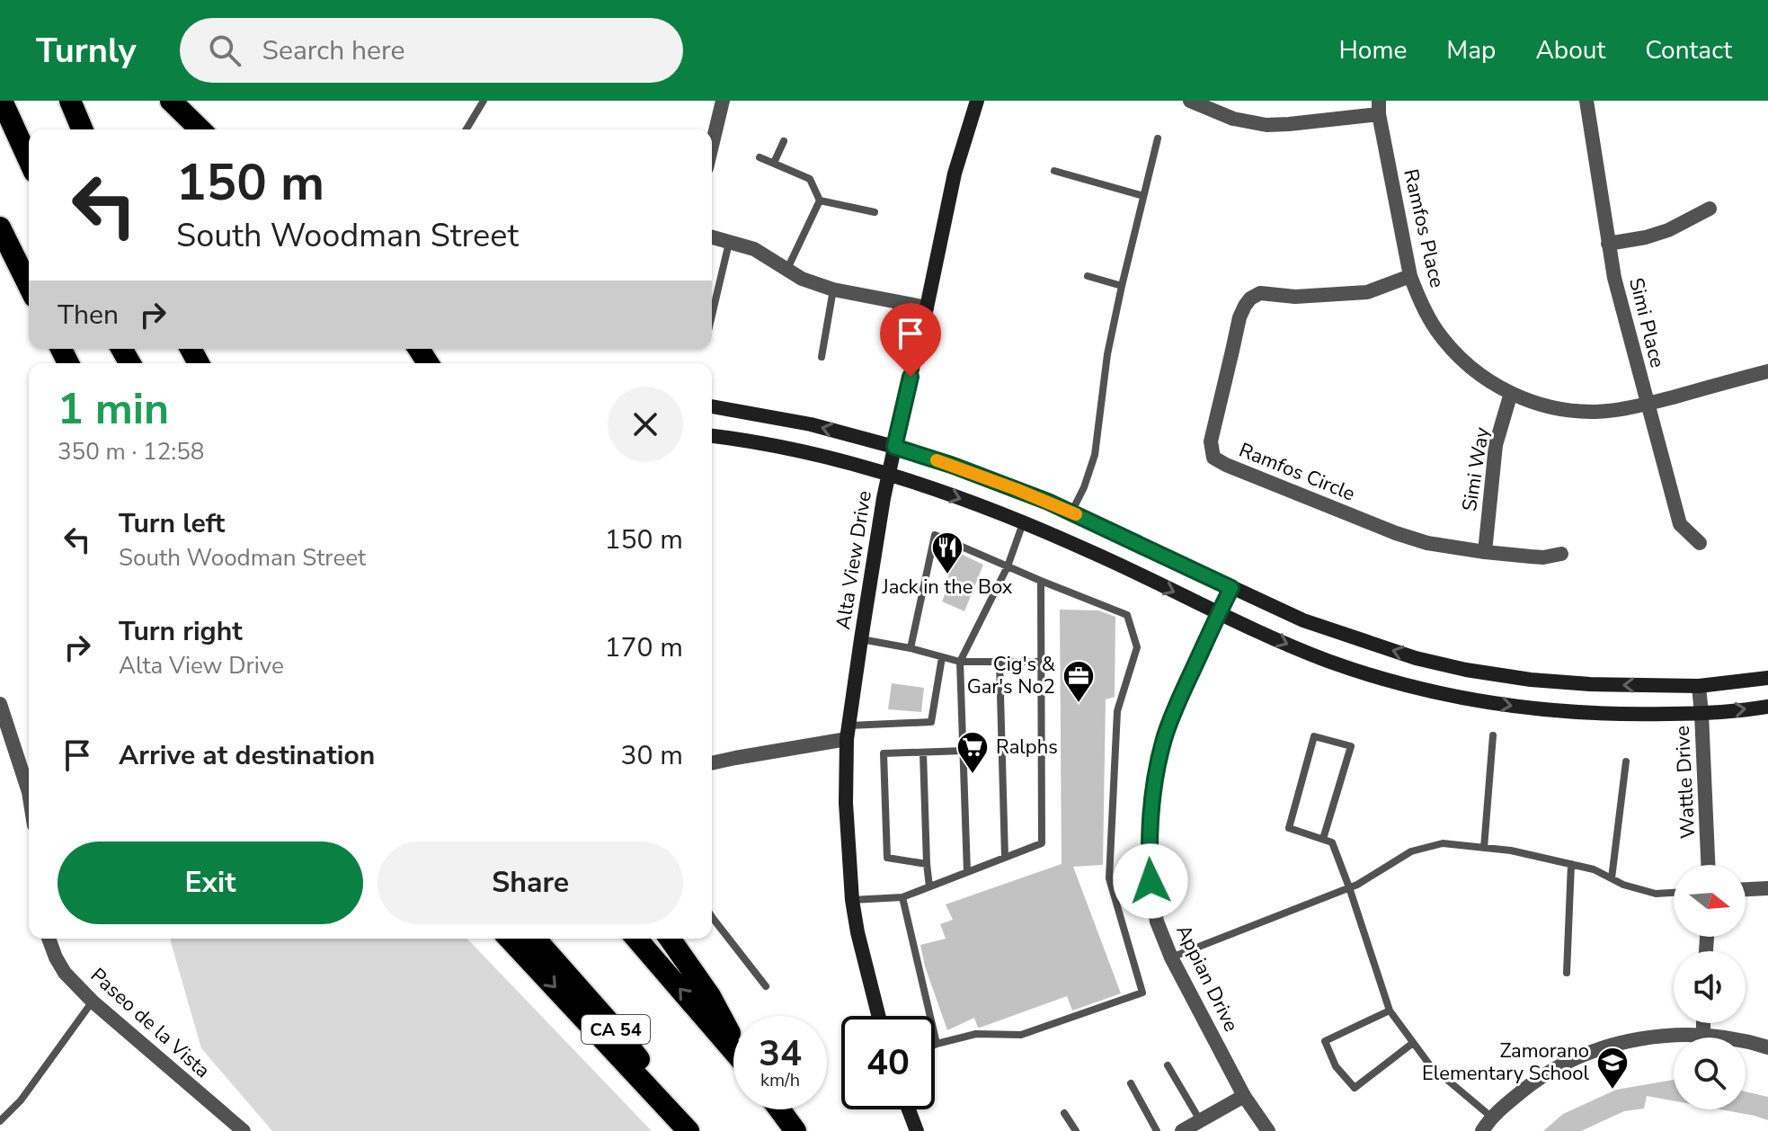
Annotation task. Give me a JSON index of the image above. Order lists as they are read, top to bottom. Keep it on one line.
{"streets":{"highway":["CA 54"],"main road":["Alta View Drive"],"street":["Ramfos Place","Simi Place","Simi Way","Ramfos Circle","Wattle Drive","Appian Drive","Paseo de la Vista"]},"crossings":[["Ramfos Place","Simi Place"],["Ramfos Place","Simi Way"],["Ramfos Place","Ramfos Circle"],["Simi Way","Ramfos Circle"]],"places":{"restaurant":["Jack in the Box"],"office":["Cig's & Gar's No2"],"supermarket":["Ralphs"],"school or university":["Zamorano Elementary School"]},"north":"right","page":{"header":"Turnly","search":"Search here","nav":["Home","Map","About","Contact"],"turn":["150 m","South Woodman Street"],"then":"Then","heading":["1 min","350 m · 12:58"],"list":[{"name":"Turn left","note":"South Woodman Street","value":"150 m"},{"name":"Turn right","note":"Alta View Drive","value":"170 m"},{"name":"Arrive at destination","value":"30 m"}],"buttons":["Exit","Share"],"speed":"34 km/h","limit":"40"}}
